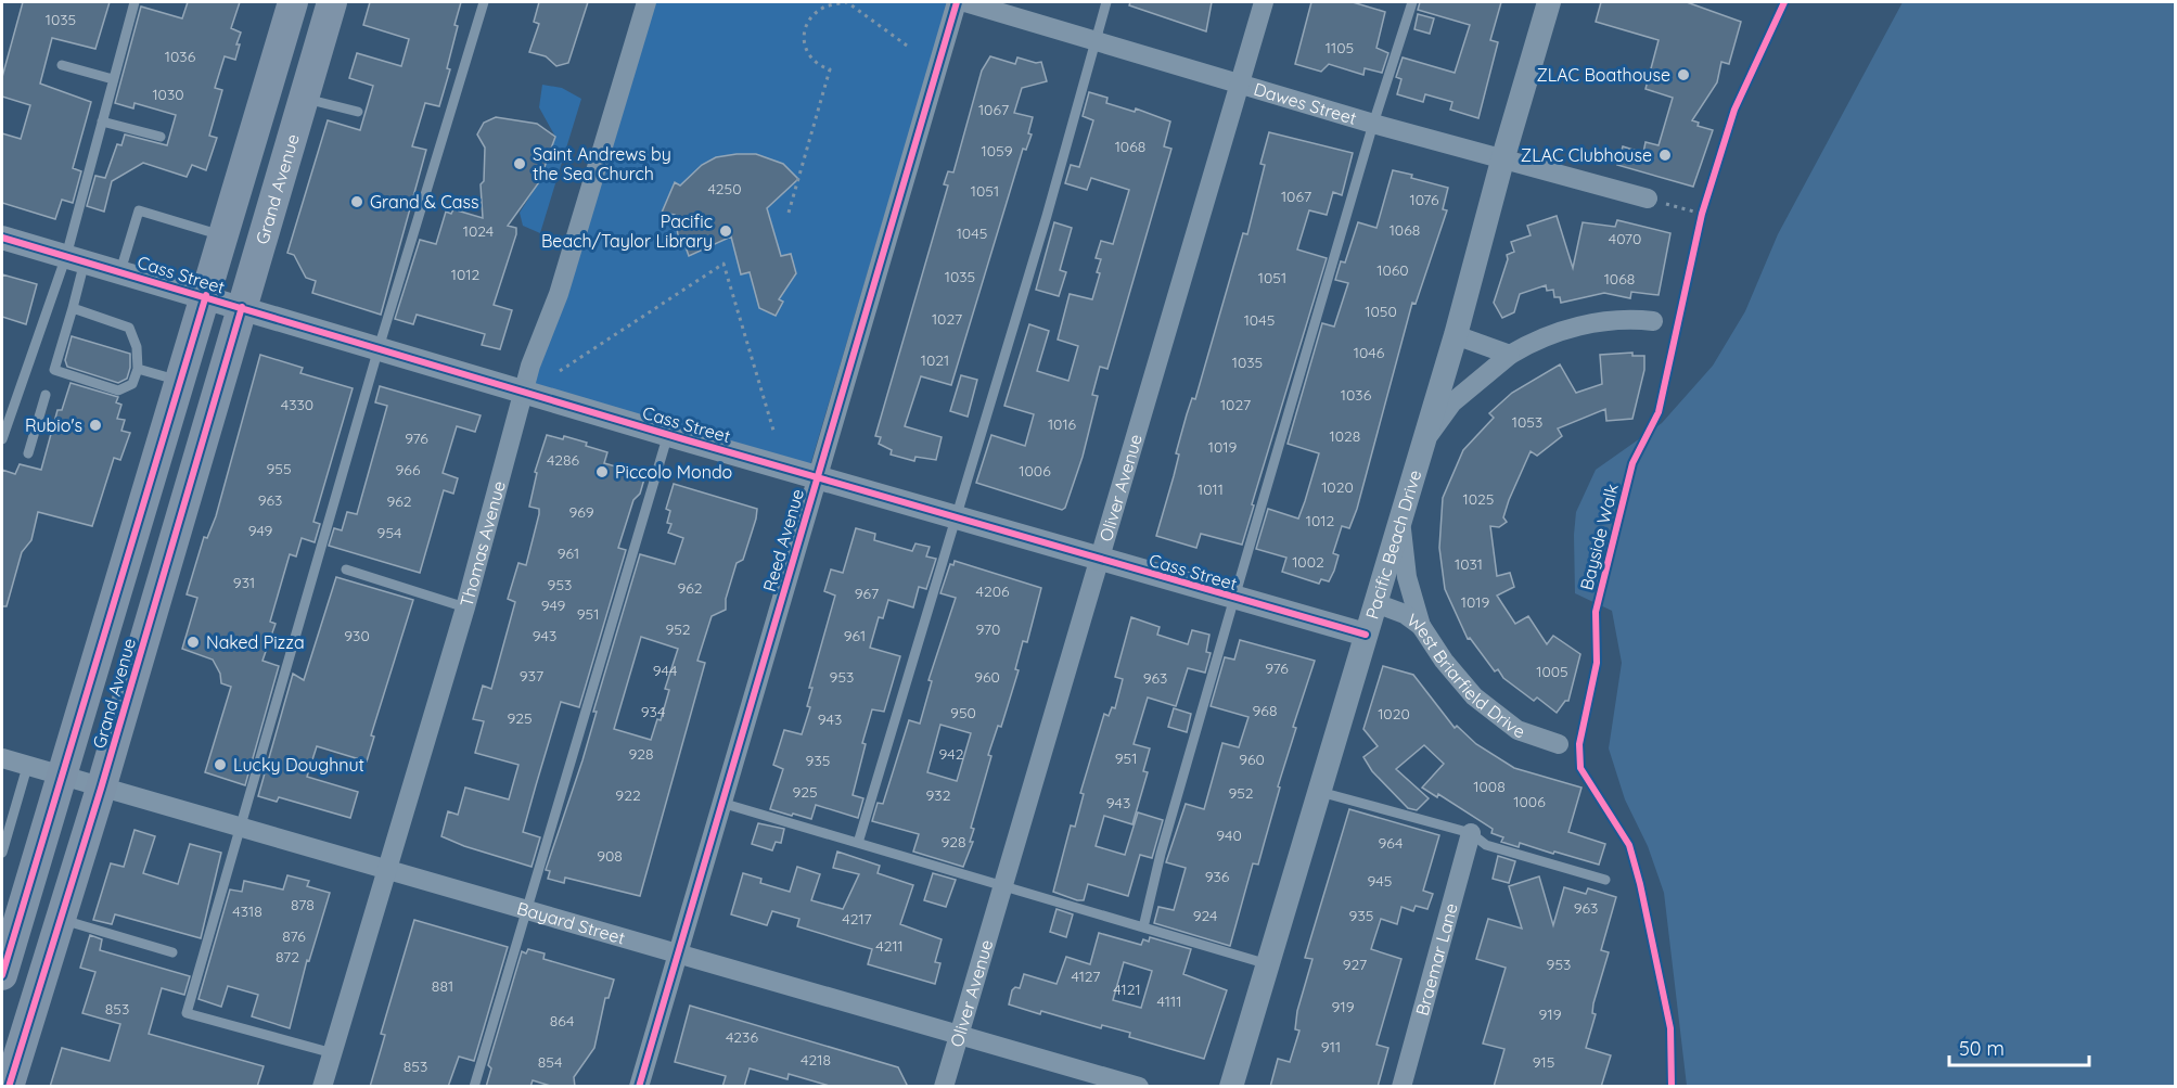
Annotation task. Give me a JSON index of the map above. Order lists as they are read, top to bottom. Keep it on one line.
{"streets":{"main road":["Grand Avenue"],"street":["Dawes Street","Cass Street","Oliver Avenue","Reed Avenue","Thomas Avenue","Pacific Beach Drive","West Briarfield Drive","Bayard Street","Braemar Lane"],"cycle path":["Bayside Walk"]},"crossings":[["Dawes Street","Oliver Avenue"],["Dawes Street","Pacific Beach Drive"],["Grand Avenue","Cass Street"],["Grand Avenue","Bayard Street"],["Cass Street","Oliver Avenue"],["Cass Street","Reed Avenue"],["Cass Street","Thomas Avenue"],["Cass Street","Pacific Beach Drive"],["Oliver Avenue","Bayard Street"],["Reed Avenue","Bayard Street"],["Thomas Avenue","Bayard Street"],["Pacific Beach Drive","West Briarfield Drive"]],"places":["ZLAC Boathouse","ZLAC Clubhouse","Saint Andrews by the Sea Church","Grand & Cass","Pacific Beach/Taylor Library","Rubio's","Piccolo Mondo","Naked Pizza","Lucky Doughnut"],"house_numbers":["1035","1105","1036","1030","1067","1068","1059","4250","1051","1067","1076","1068","1024","1045","4070","1060","1012","1035","1051","1068","1050","1027","1045","1046","1021","1035","1036","4330","1027","1053","1016","1028","976","1019","4286","955","966","1006","1020","1011","1025","963","962","969","1012","949","954","961","1002","1031","931","953","962","4206","967","1019","949","951","952","970","930","943","961","976","944","1005","937","953","960","963","968","934","950","1020","925","943","928","942","951","960","935","1008","925","952","922","932","1006","943","940","928","964","908","936","945","878","963","4318","924","935","4217","876","4211","872","927","953","4127","881","4121","4111","919","853","919","864","4236","911","4218","854","915","853"],"scale_bar":"50 m"}
